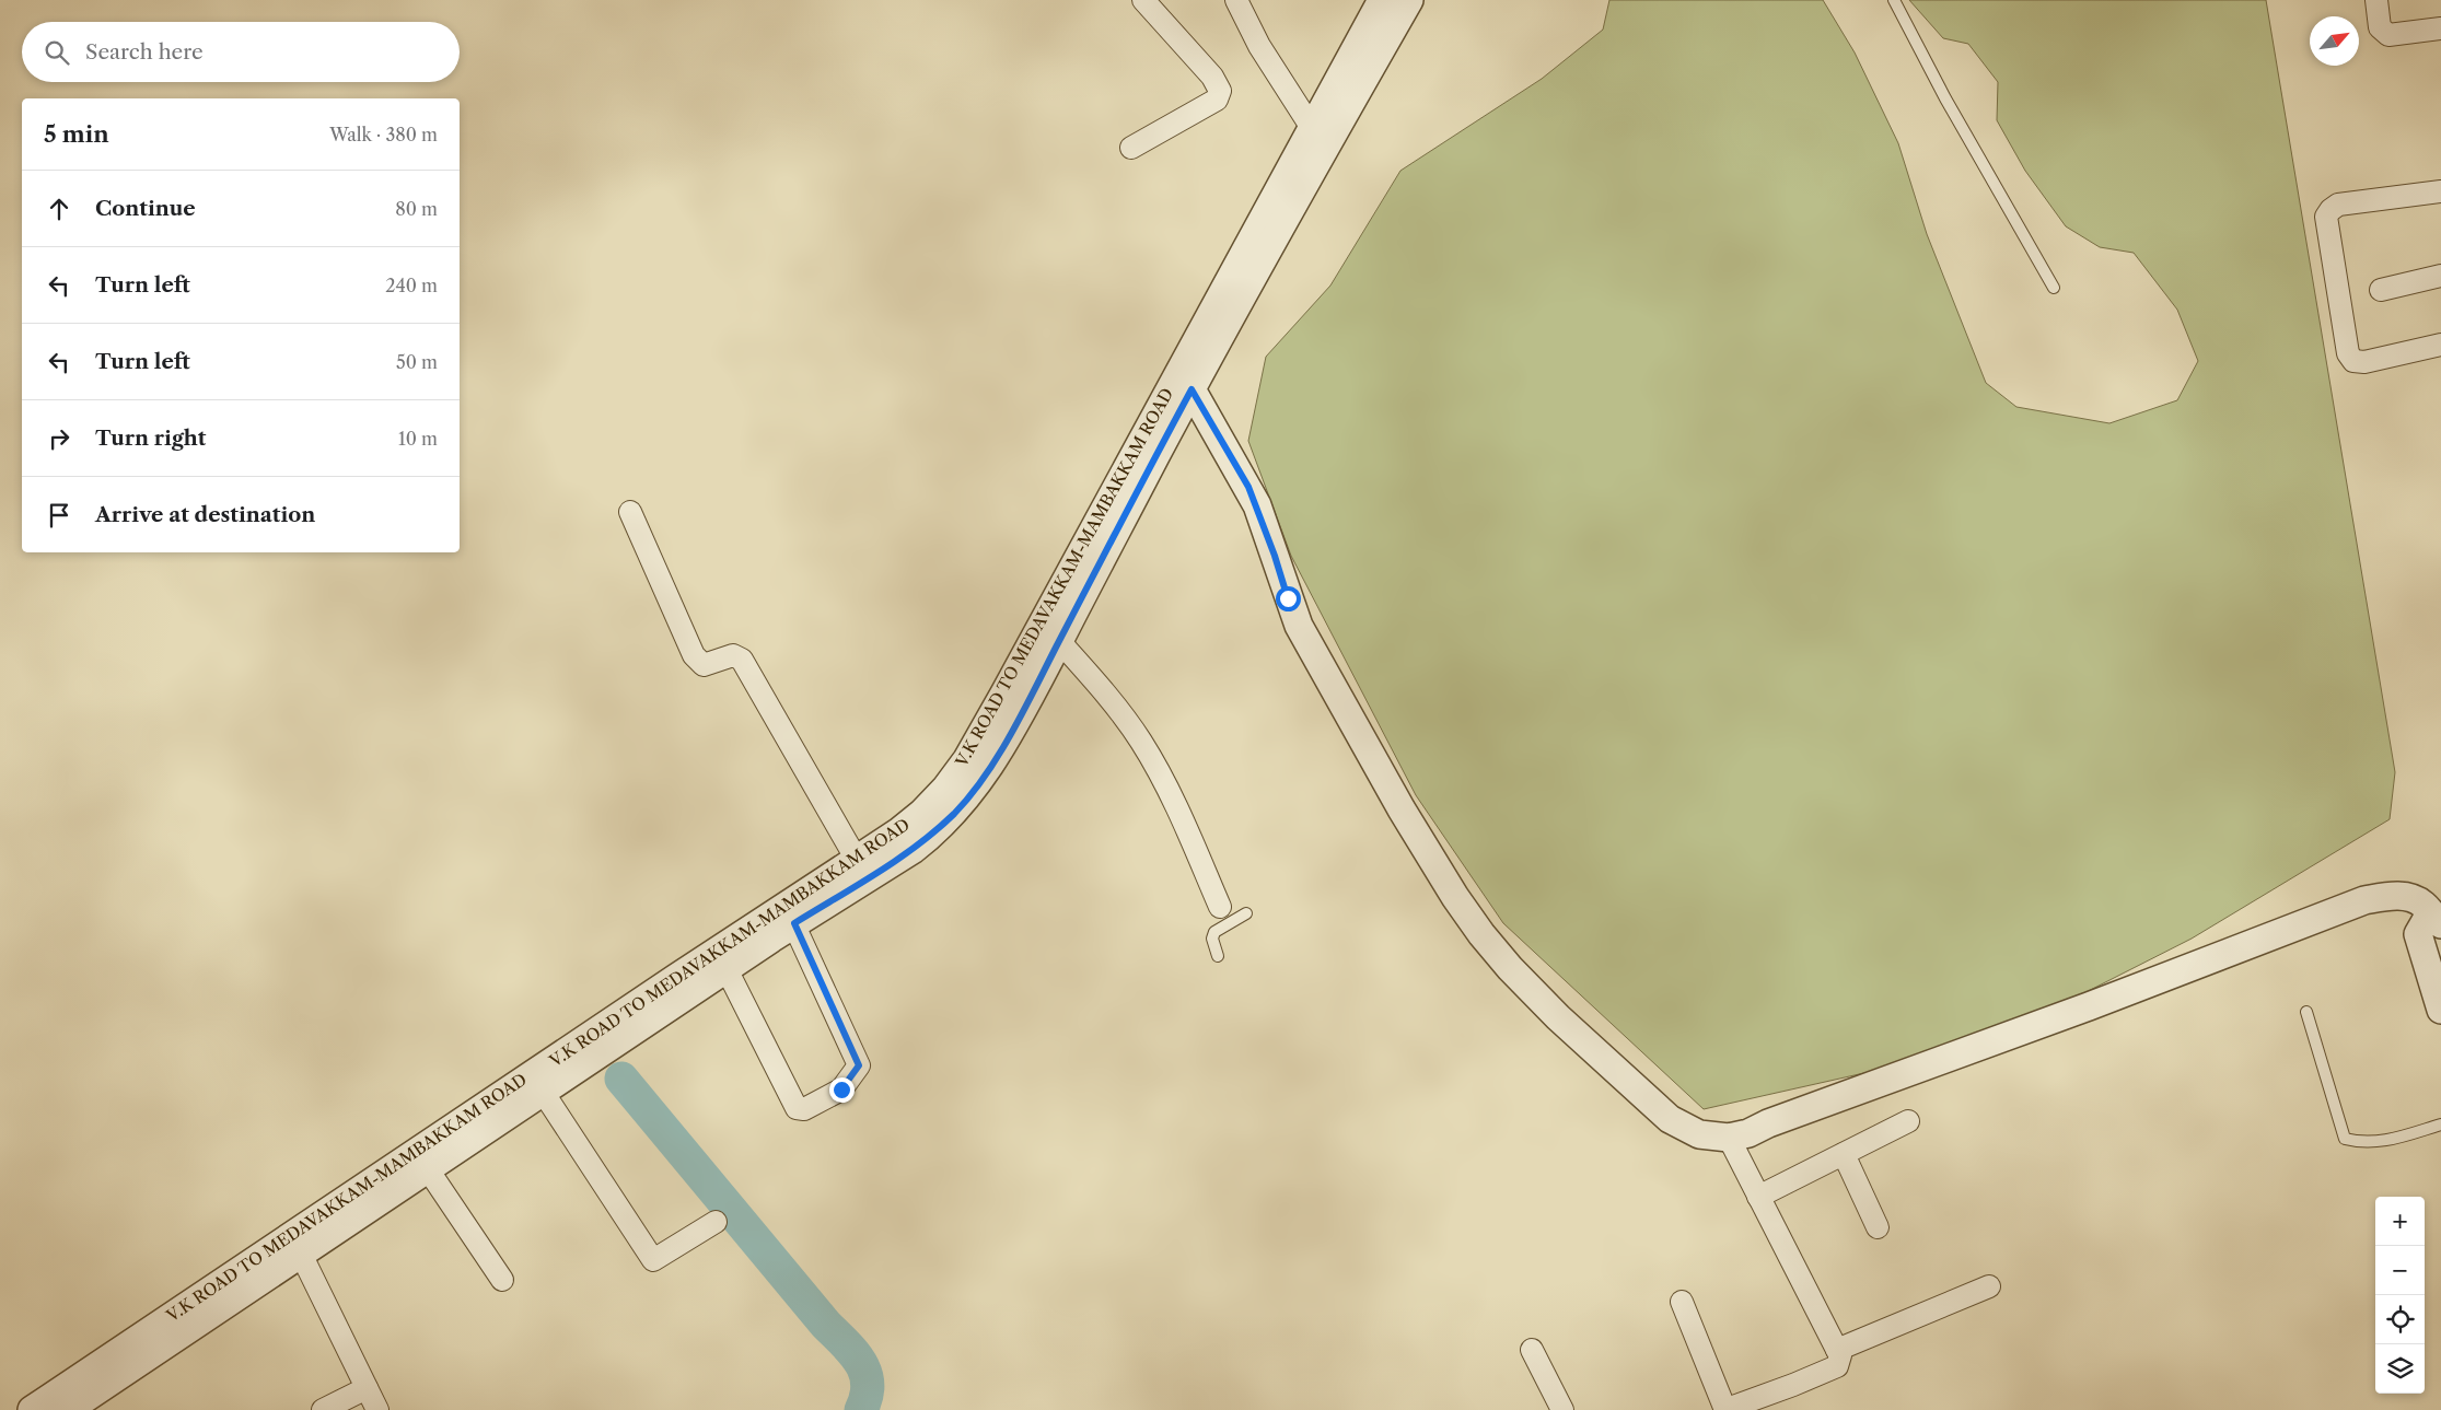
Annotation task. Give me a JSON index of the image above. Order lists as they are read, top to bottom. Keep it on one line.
{"streets":{"street":["V.K ROAD TO MEDAVAKKAM-MAMBAKKAM ROAD"]},"north":"top right","page":{"search":"Search here","heading":["5 min","Walk · 380 m"],"list":[["Continue","80 m"],["Turn left","240 m"],["Turn left","50 m"],["Turn right","10 m"],"Arrive at destination"],"map_buttons":["+","−"]}}
